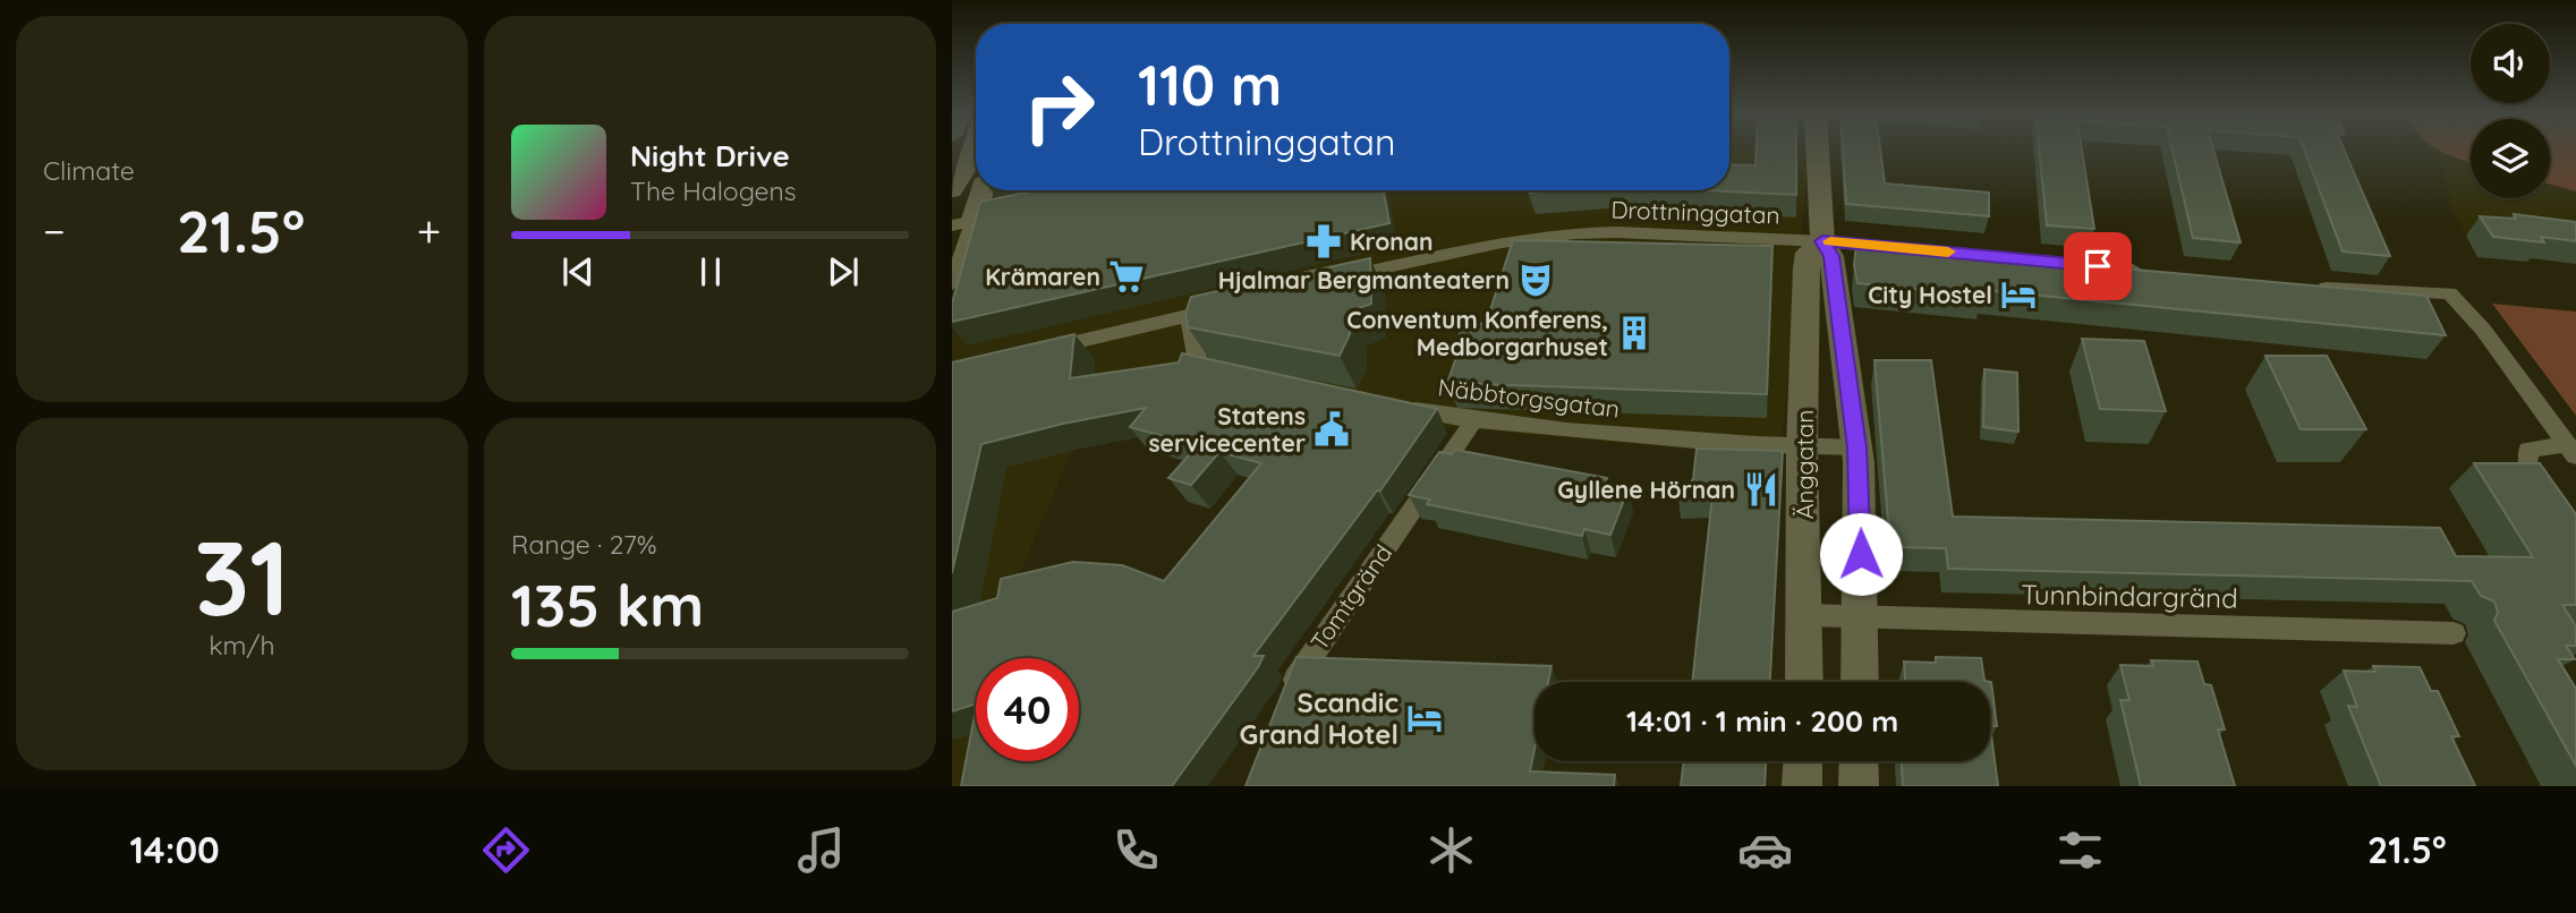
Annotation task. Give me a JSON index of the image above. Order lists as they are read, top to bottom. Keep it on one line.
{"streets":{"street":["Drottninggatan","Näbbtorgsgatan","Änggatan","Tunnbindargränd","Tomtgränd"]},"crossings":[["Drottninggatan","Änggatan"],["Näbbtorgsgatan","Änggatan"],["Näbbtorgsgatan","Tomtgränd"],["Änggatan","Tunnbindargränd"]],"places":{"pharmacy":["Kronan"],"supermarket":["Krämaren"],"theatre":["Hjalmar Bergmanteatern"],"hotel":["City Hostel","Scandic Grand Hotel"],"building":["Conventum Konferens, Medborgarhuset"],"public building":["Statens servicecenter"],"restaurant":["Gyllene Hörnan"]},"page":{"tile":["Climate",["31","km/h"],["Range · 27%","135 km"]],"turn":["110 m","Drottninggatan"],"song":["Night Drive","The Halogens"],"heat":["−","21.5°","+"],"limit":"40","trip":"14:01 · 1 min · 200 m","tabs":["14:00","21.5°"]}}
